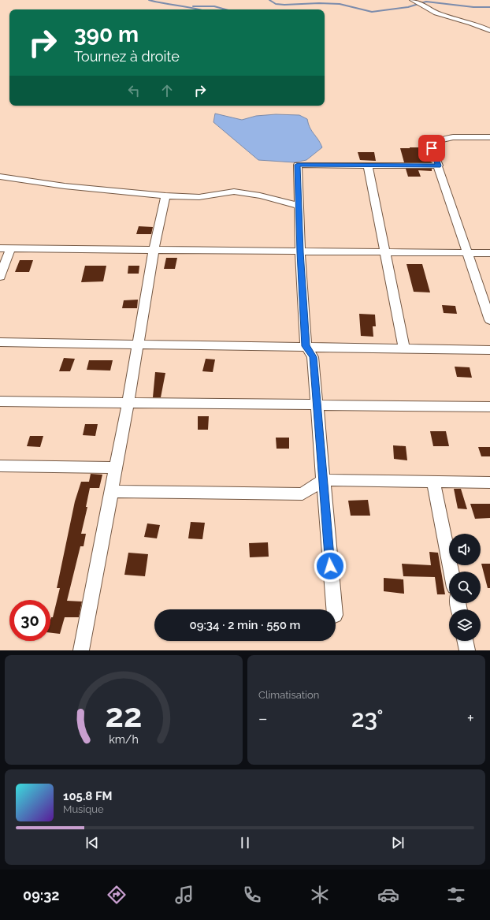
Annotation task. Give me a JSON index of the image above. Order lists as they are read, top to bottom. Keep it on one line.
{"page":{"turn":["390 m","Tournez à droite"],"limit":"30","trip":"09:34 · 2 min · 550 m","tile":"Climatisation","heat":["−","23°","+"],"song":["105.8 FM","Musique"],"tabs":"09:32","gauge":["22","km/h"]}}
